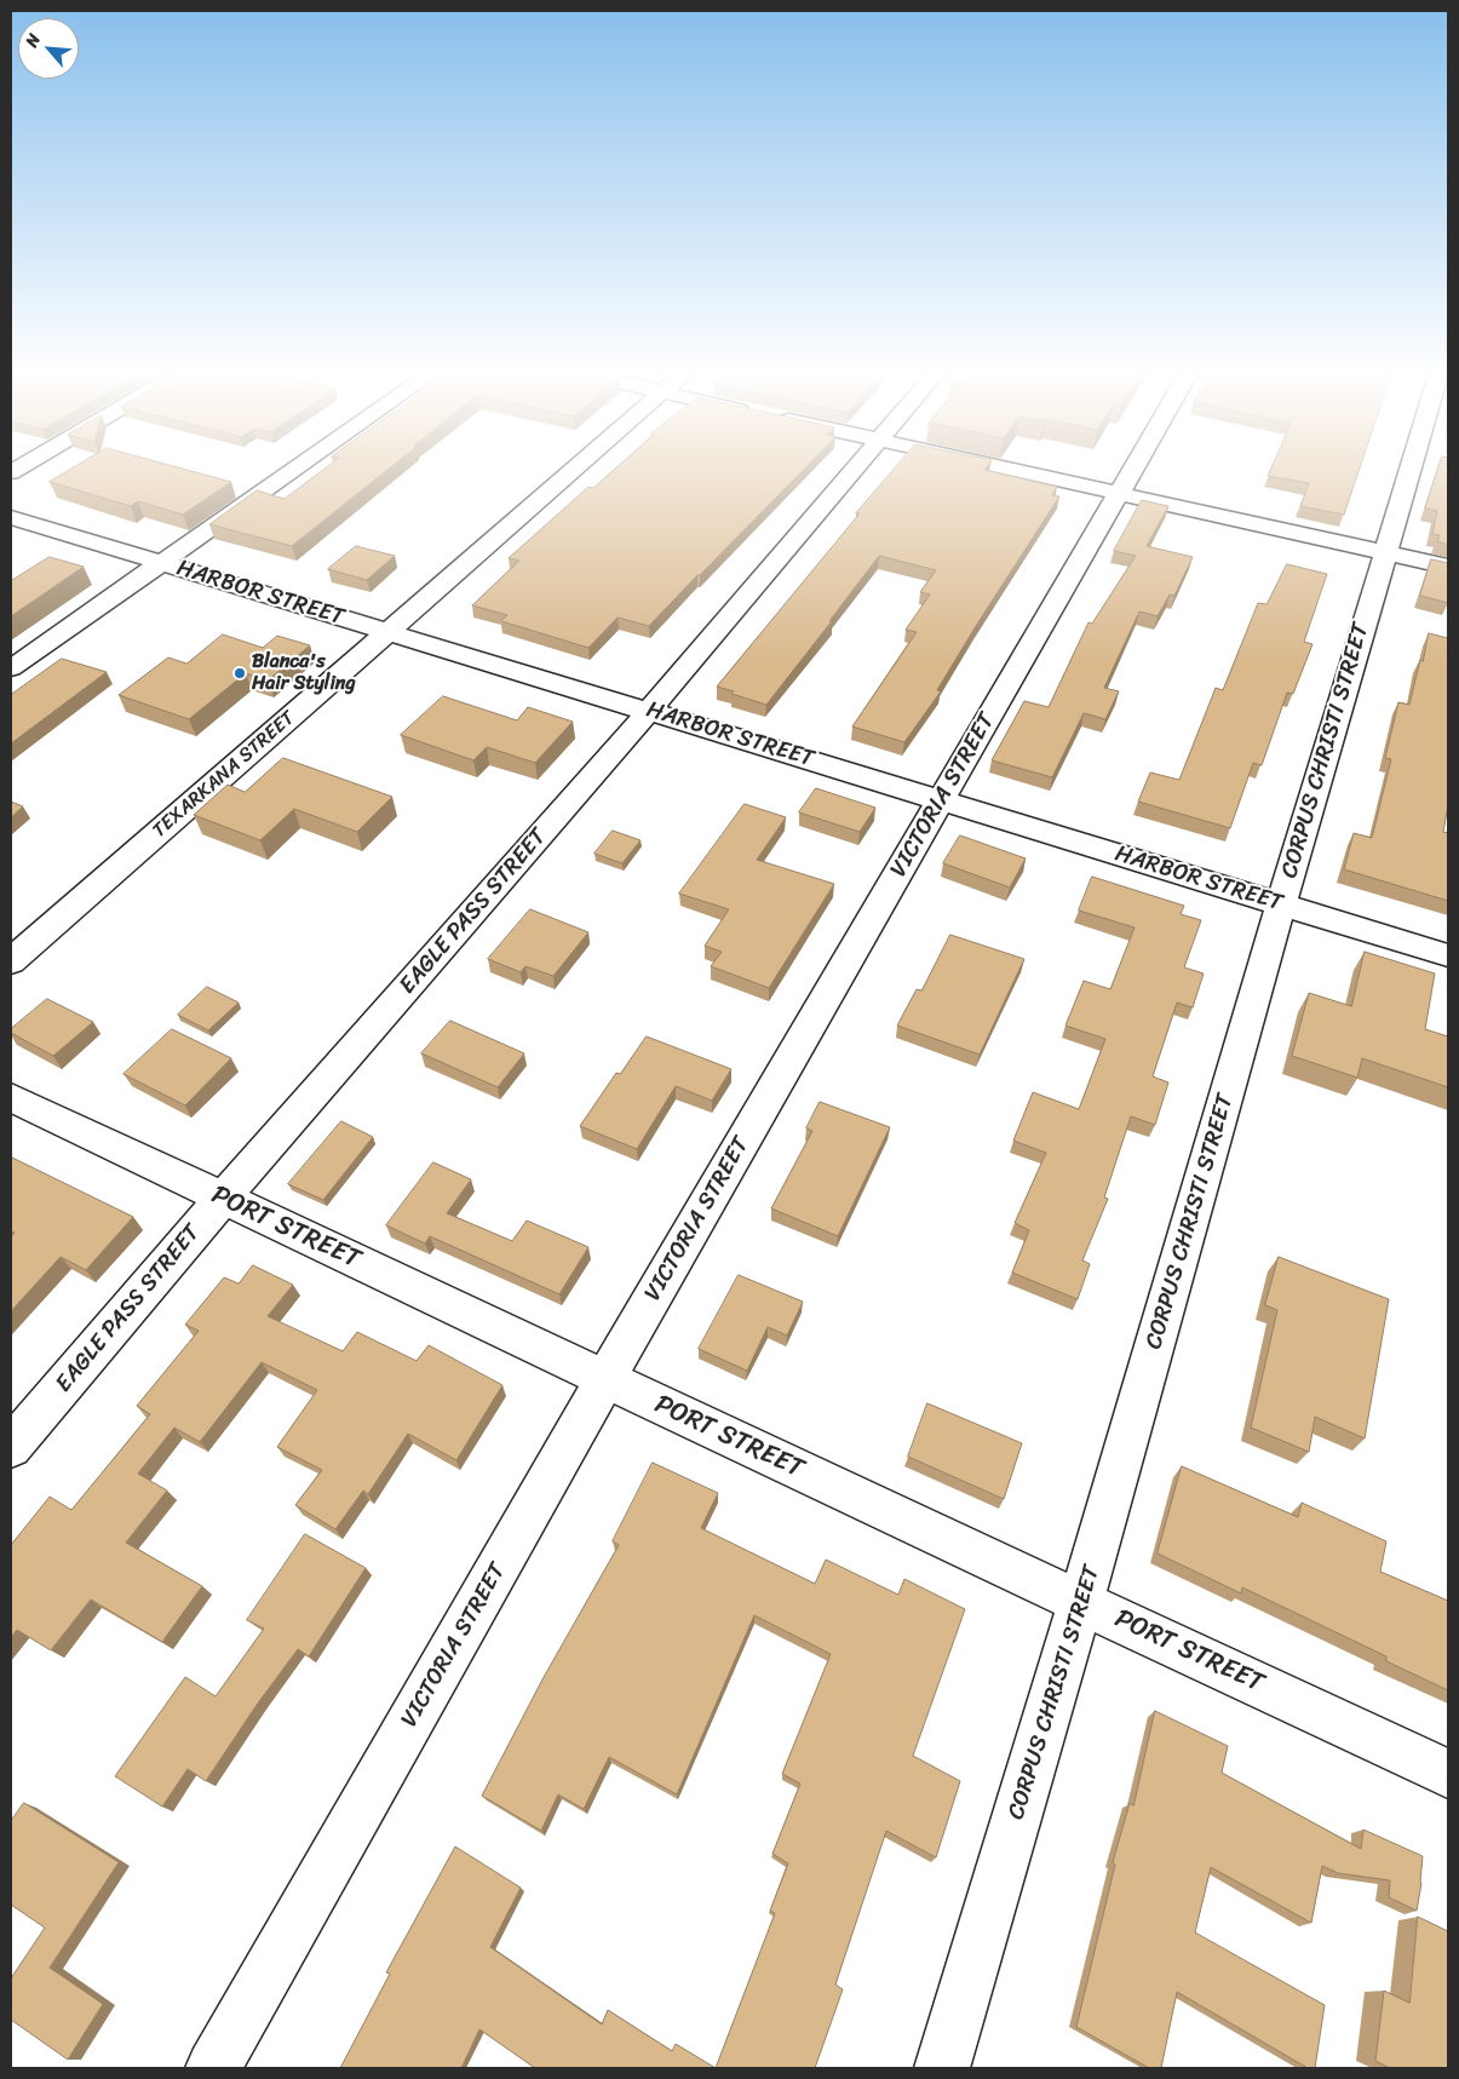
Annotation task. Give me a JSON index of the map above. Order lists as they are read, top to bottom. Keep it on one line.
{"streets":{"street":["HARBOR STREET","CORPUS CHRISTI STREET","TEXARKANA STREET","VICTORIA STREET","EAGLE PASS STREET","PORT STREET"]},"crossings":[["HARBOR STREET","CORPUS CHRISTI STREET"],["HARBOR STREET","TEXARKANA STREET"],["HARBOR STREET","VICTORIA STREET"],["HARBOR STREET","EAGLE PASS STREET"],["CORPUS CHRISTI STREET","PORT STREET"],["VICTORIA STREET","PORT STREET"],["EAGLE PASS STREET","PORT STREET"]],"places":["Blanca's Hair Styling"],"north":"top left"}
